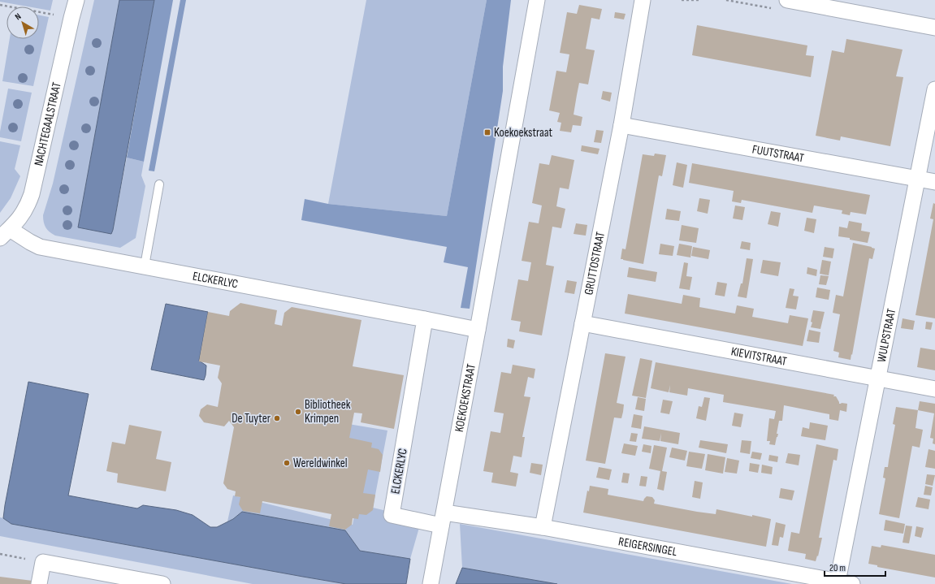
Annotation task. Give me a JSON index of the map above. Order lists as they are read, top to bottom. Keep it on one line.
{"streets":{"street":["NACHTEGAALSTRAAT","FUUTSTRAAT","GRUTTOSTRAAT","ELCKERLYC","WULPSTRAAT","KIEVITSTRAAT","KOEKOEKSTRAAT","REIGERSINGEL"]},"crossings":[["NACHTEGAALSTRAAT","ELCKERLYC"],["FUUTSTRAAT","GRUTTOSTRAAT"],["FUUTSTRAAT","WULPSTRAAT"],["GRUTTOSTRAAT","KIEVITSTRAAT"],["GRUTTOSTRAAT","REIGERSINGEL"],["ELCKERLYC","KOEKOEKSTRAAT"],["ELCKERLYC","REIGERSINGEL"],["WULPSTRAAT","KIEVITSTRAAT"],["WULPSTRAAT","REIGERSINGEL"],["KOEKOEKSTRAAT","REIGERSINGEL"]],"places":{"transit":["Koekoekstraat"],"other":["Bibliotheek Krimpen","De Tuyter","Wereldwinkel"]},"scale_bar":"20 m","north":"top left"}
